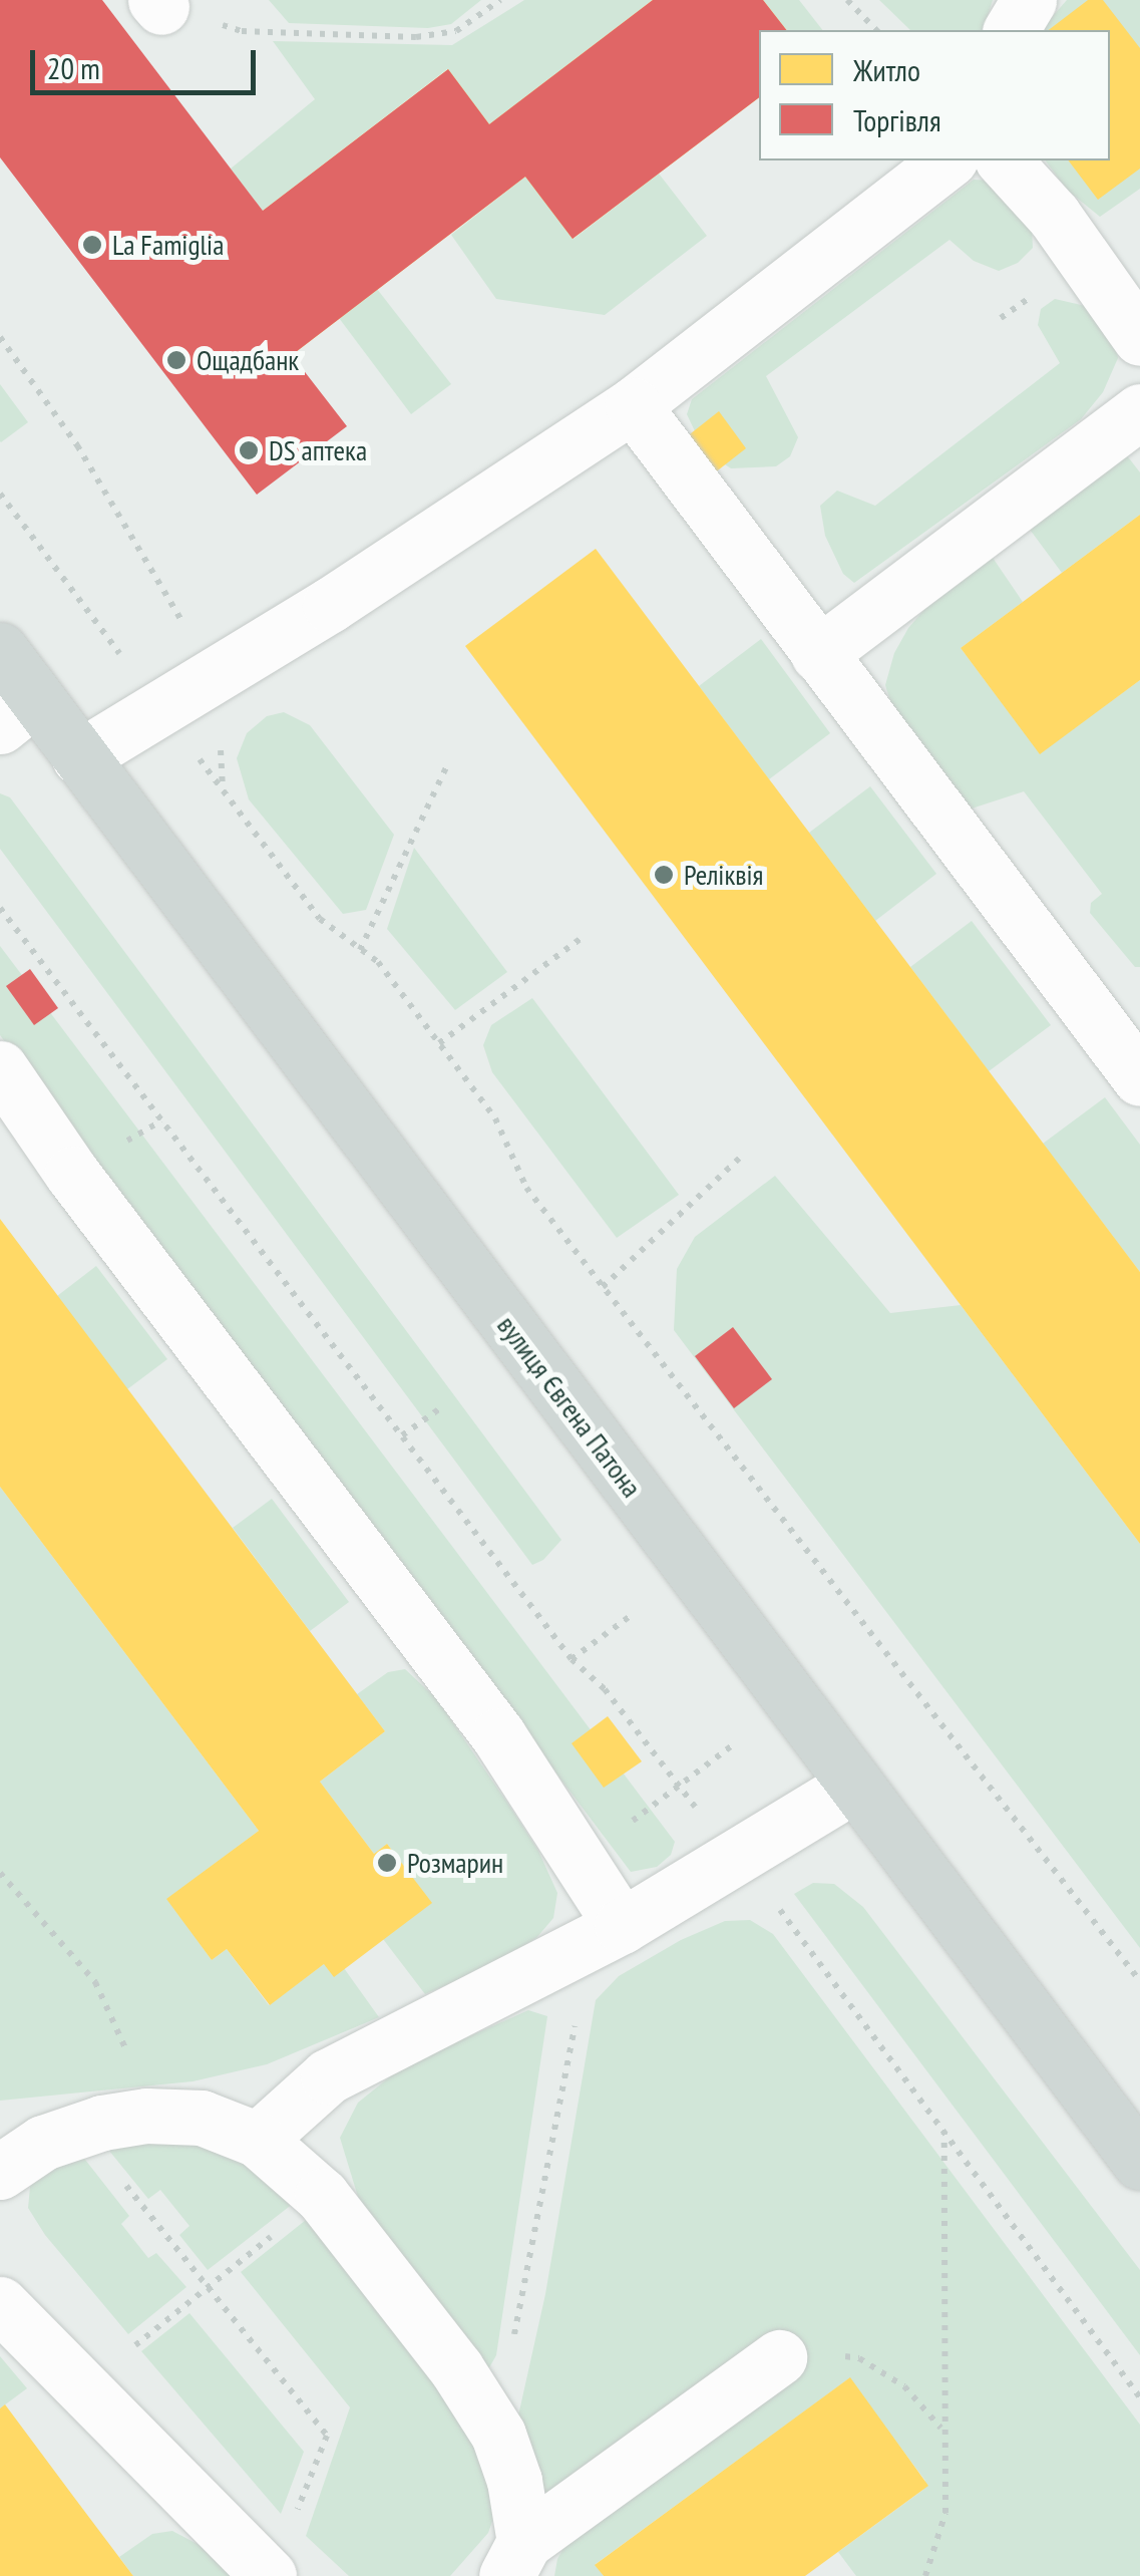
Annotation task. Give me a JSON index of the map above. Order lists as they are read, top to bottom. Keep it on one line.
{"streets":{"main road":["вулиця Євгена Патона"]},"places":["La Famiglia","Ощадбанк","DS аптека","Реліквія","Розмарин"],"legend":["Житло","Торгівля"],"scale_bar":"20 m"}
